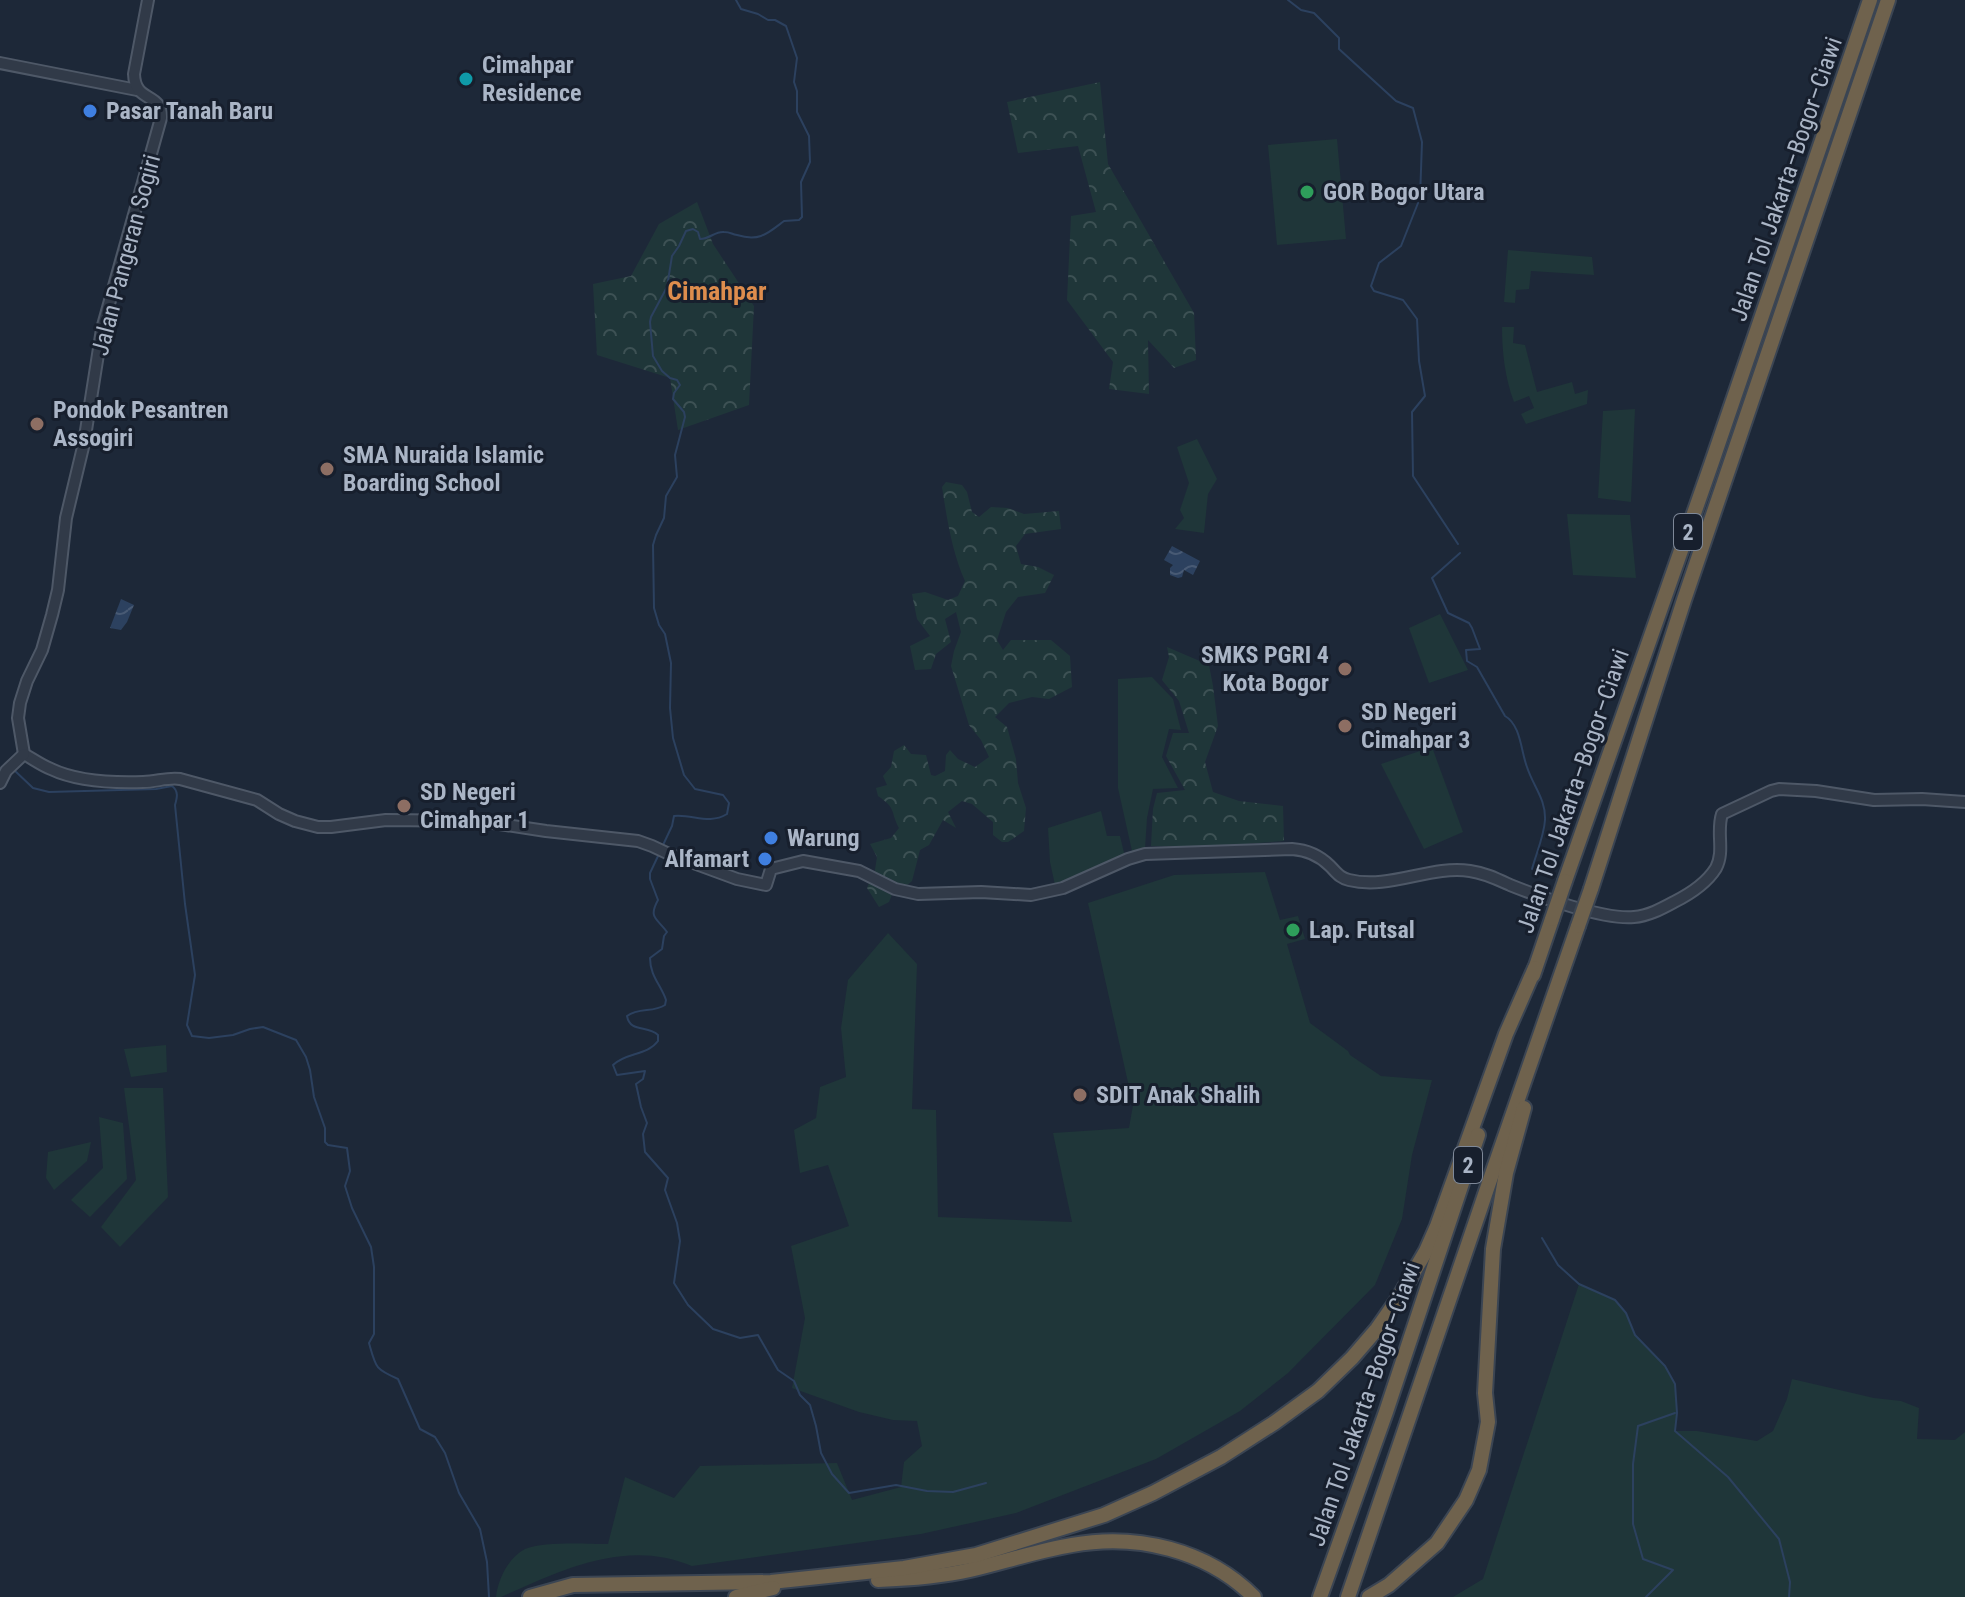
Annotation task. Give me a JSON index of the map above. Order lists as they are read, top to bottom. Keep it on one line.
{"streets":{"highway":["Jalan Tol Jakarta–Bogor–Ciawi","2"],"street":["Jalan Pangeran Sogiri"]},"districts":["Cimahpar"],"places":["Cimahpar Residence","Pasar Tanah Baru","GOR Bogor Utara","Pondok Pesantren Assogiri","SMA Nuraida Islamic Boarding School","SMKS PGRI 4 Kota Bogor","SD Negeri Cimahpar 3","SD Negeri Cimahpar 1","Warung","Alfamart","Lap. Futsal","SDIT Anak Shalih"]}
